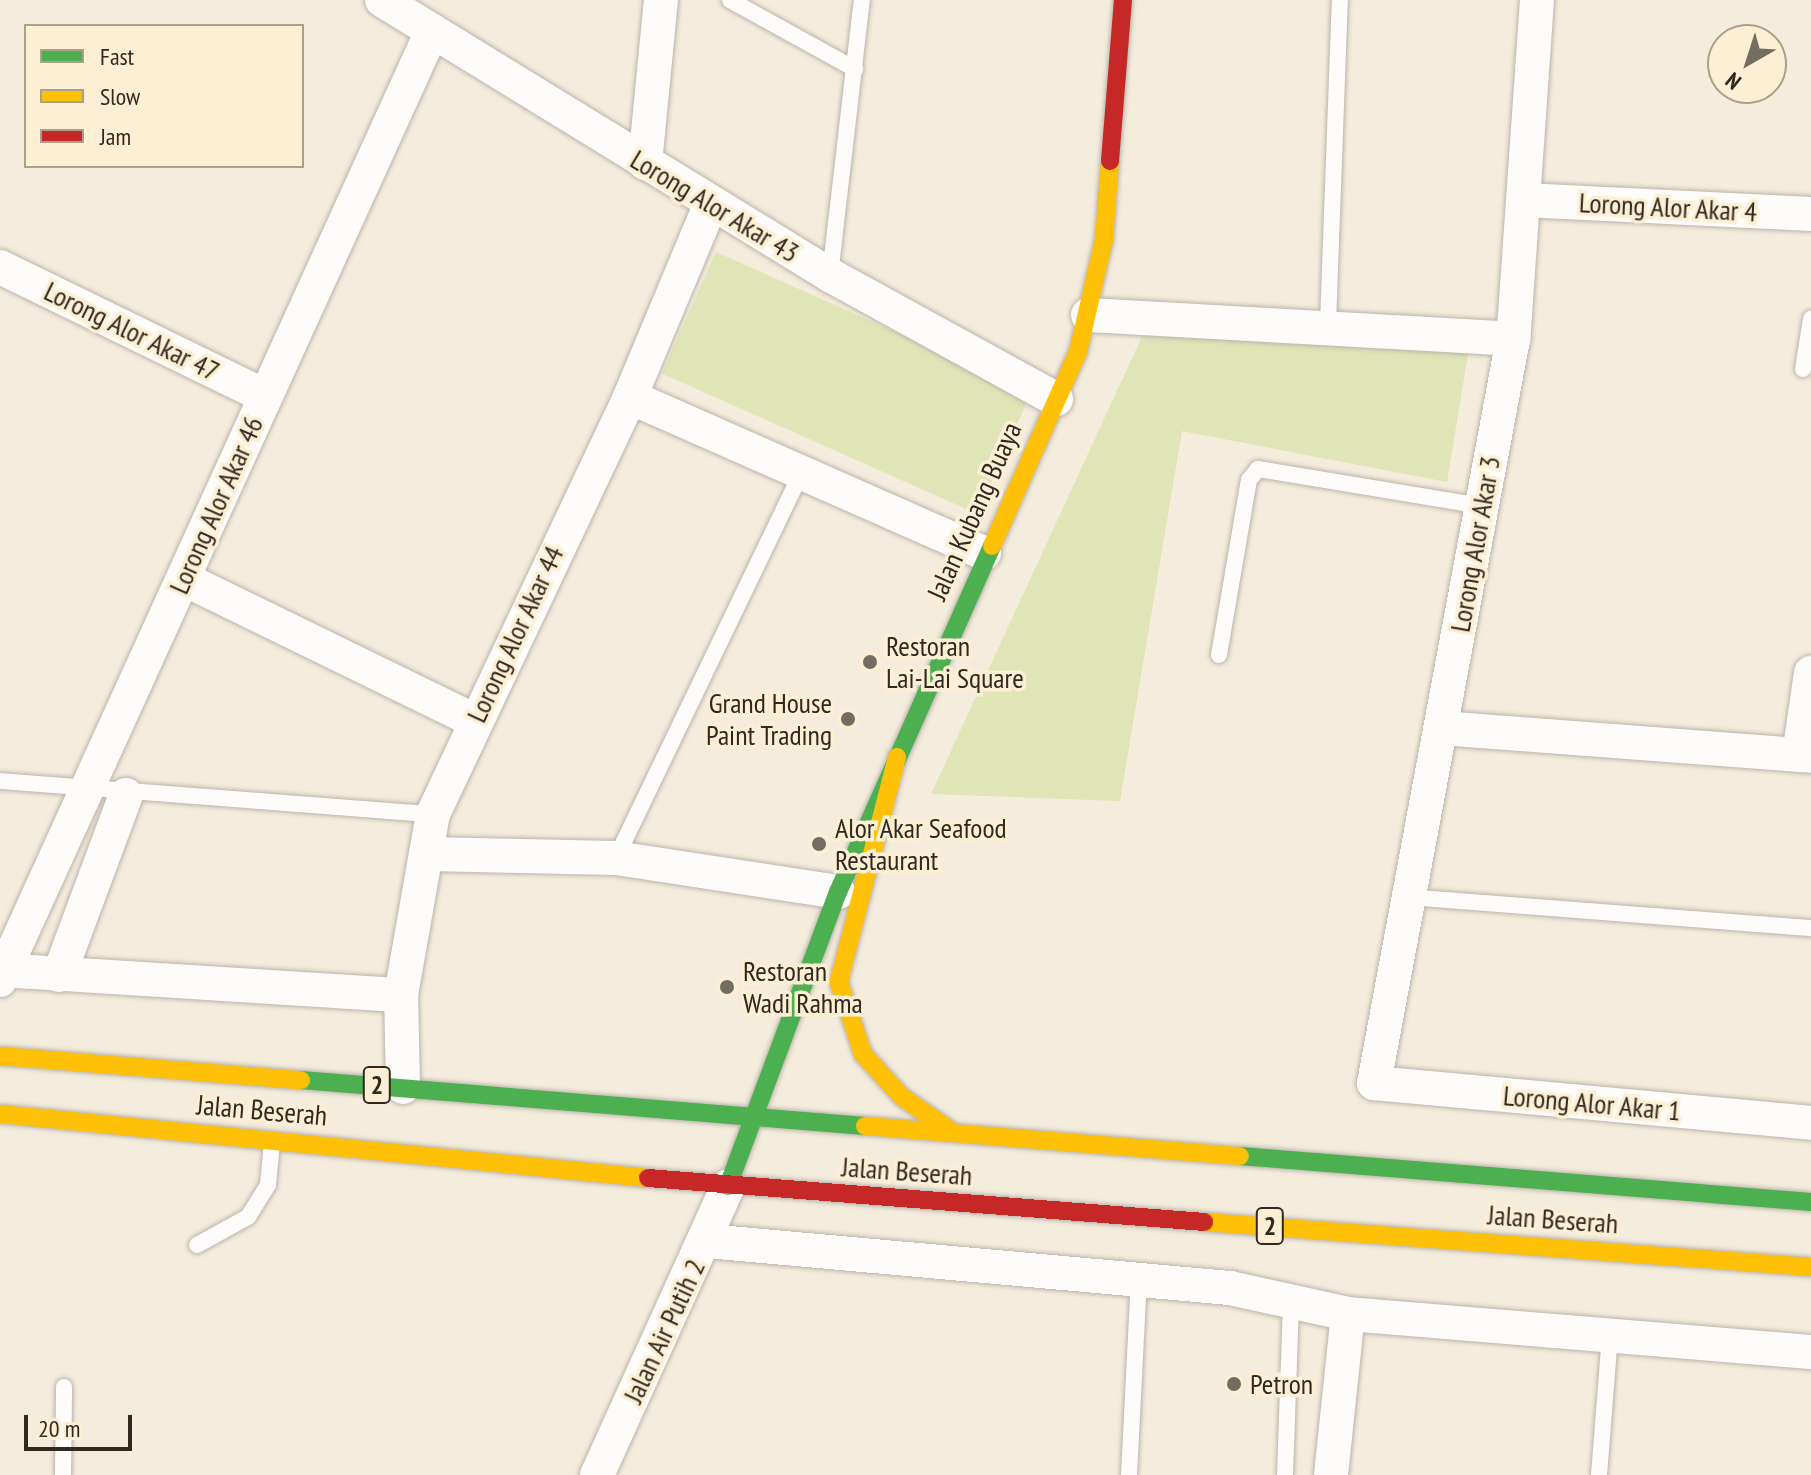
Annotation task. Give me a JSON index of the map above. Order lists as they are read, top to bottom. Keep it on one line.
{"streets":{"main road":["Jalan Kubang Buaya","2","Jalan Beserah"],"street":["Lorong Alor Akar 43","Lorong Alor Akar 4","Lorong Alor Akar 47","Lorong Alor Akar 46","Lorong Alor Akar 3","Lorong Alor Akar 44","Lorong Alor Akar 1","Jalan Air Putih 2"]},"crossings":[["Lorong Alor Akar 43","Lorong Alor Akar 46"],["Lorong Alor Akar 43","Jalan Kubang Buaya"],["Lorong Alor Akar 43","Lorong Alor Akar 44"],["Lorong Alor Akar 4","Lorong Alor Akar 3"],["Lorong Alor Akar 47","Lorong Alor Akar 46"],["Jalan Kubang Buaya","Jalan Beserah"],["Jalan Kubang Buaya","Jalan Air Putih 2"],["Lorong Alor Akar 3","Lorong Alor Akar 1"],["Lorong Alor Akar 44","Jalan Beserah"],["Jalan Beserah","Jalan Air Putih 2"]],"places":["Restoran Lai-Lai Square","Grand House Paint Trading","Alor Akar Seafood Restaurant","Restoran Wadi Rahma","Petron"],"legend":["Fast","Slow","Jam"],"scale_bar":"20 m","north":"bottom left"}
